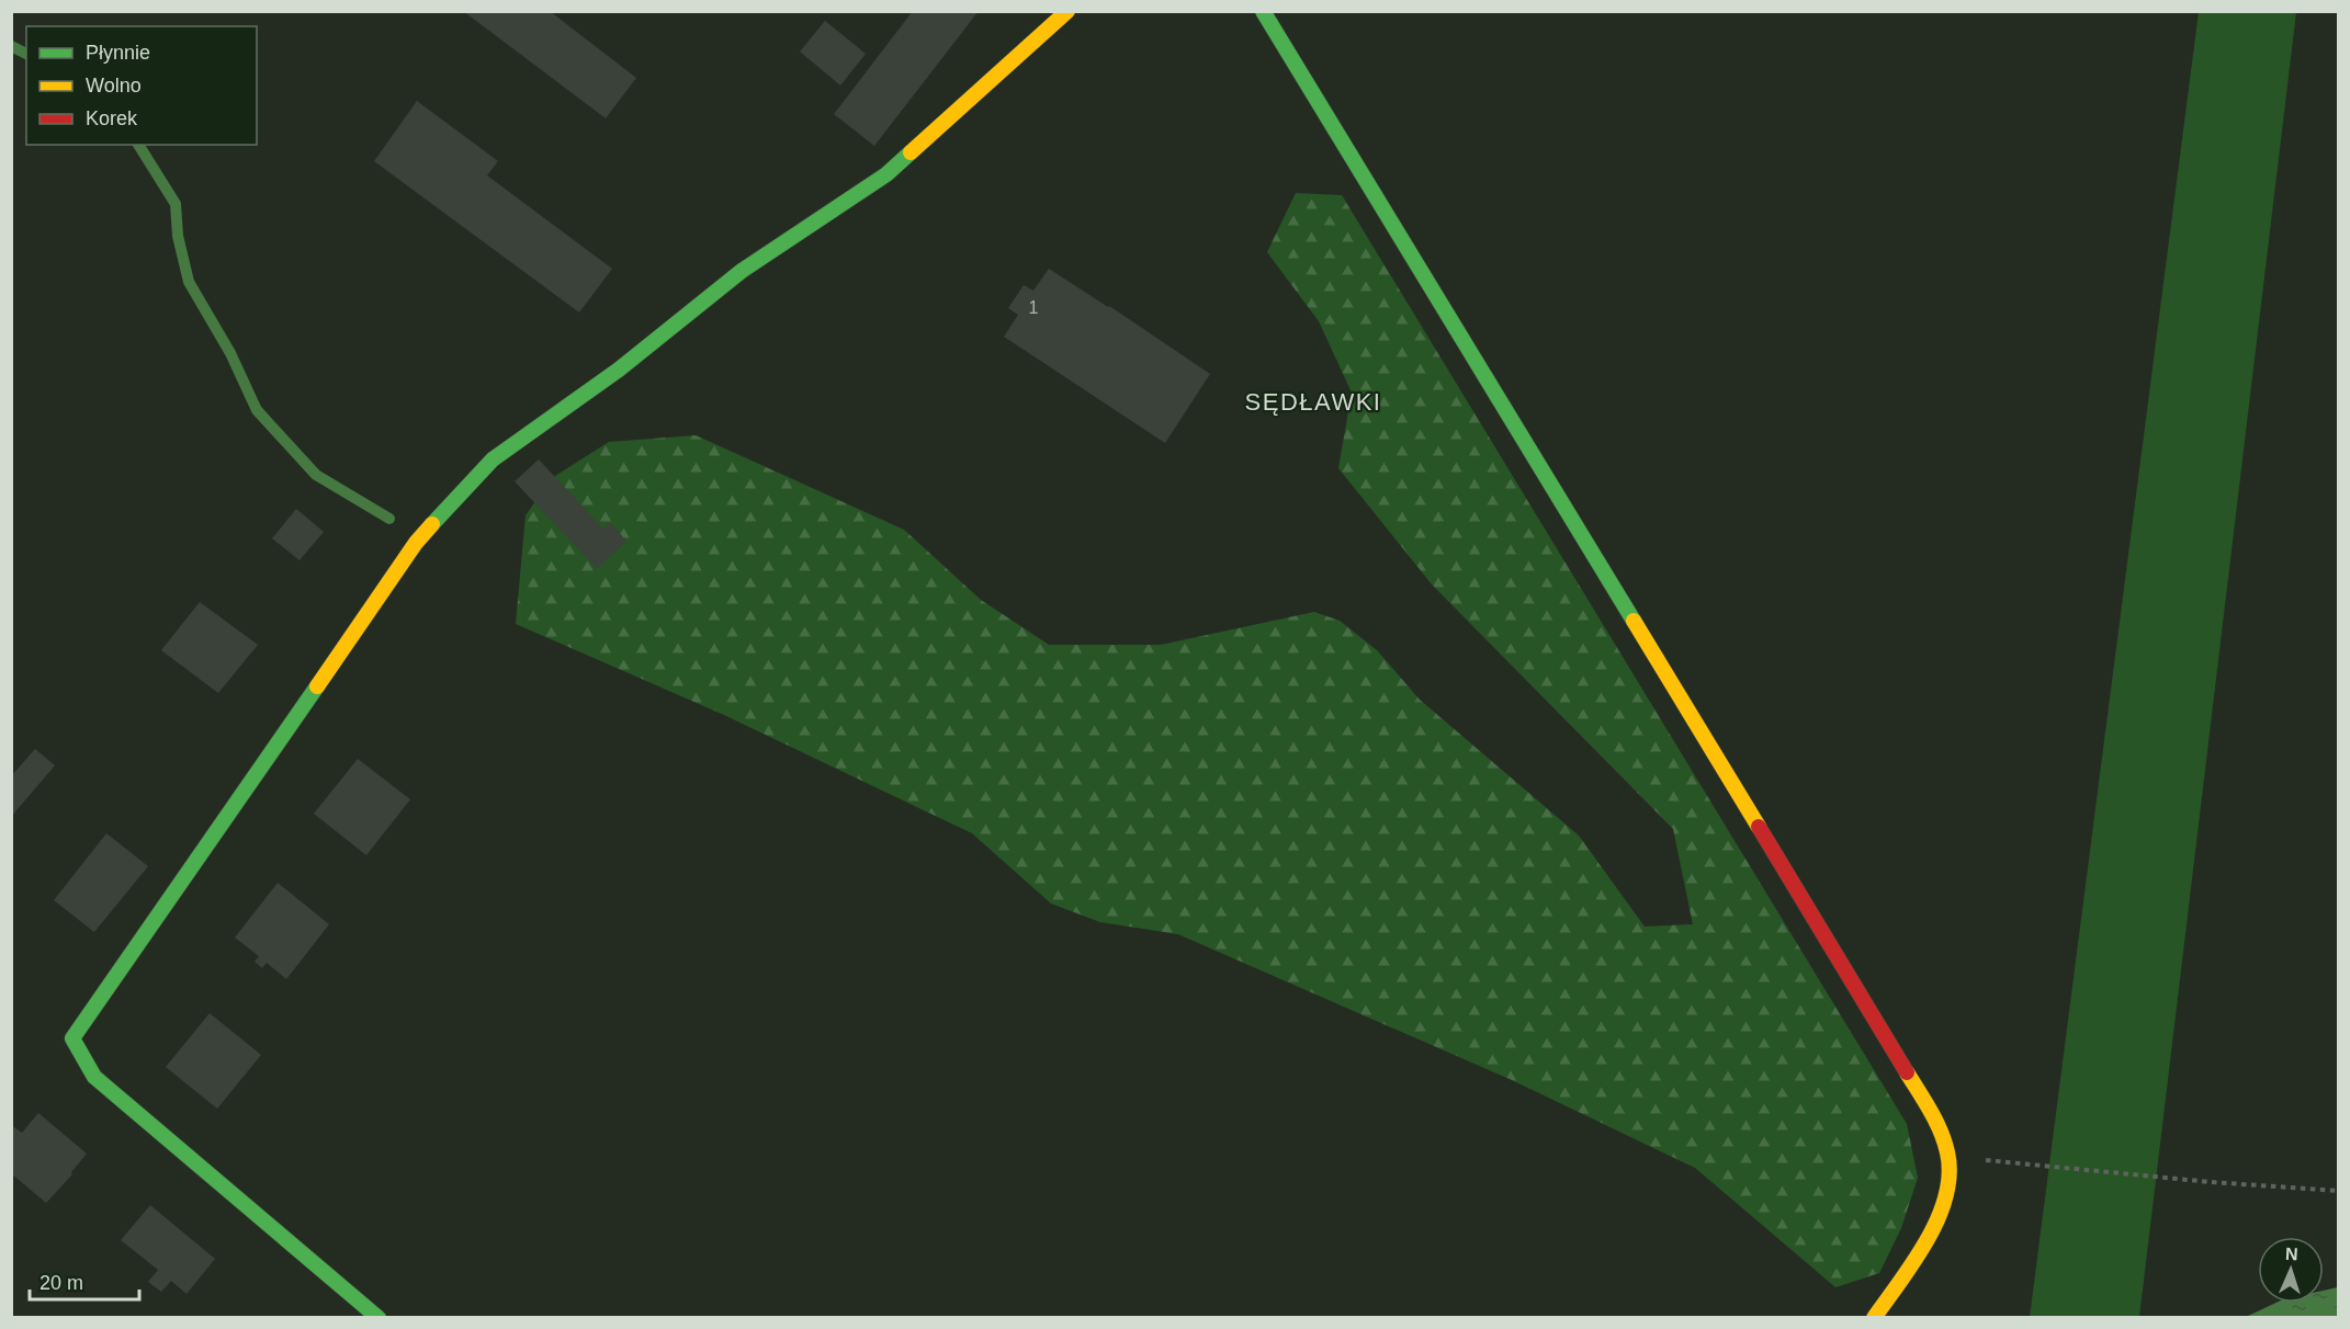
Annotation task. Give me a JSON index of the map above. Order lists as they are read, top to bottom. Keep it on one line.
{"districts":["SĘDŁAWKI"],"house_numbers":["1"],"legend":["Płynnie","Wolno","Korek"],"scale_bar":"20 m","north":"top"}
